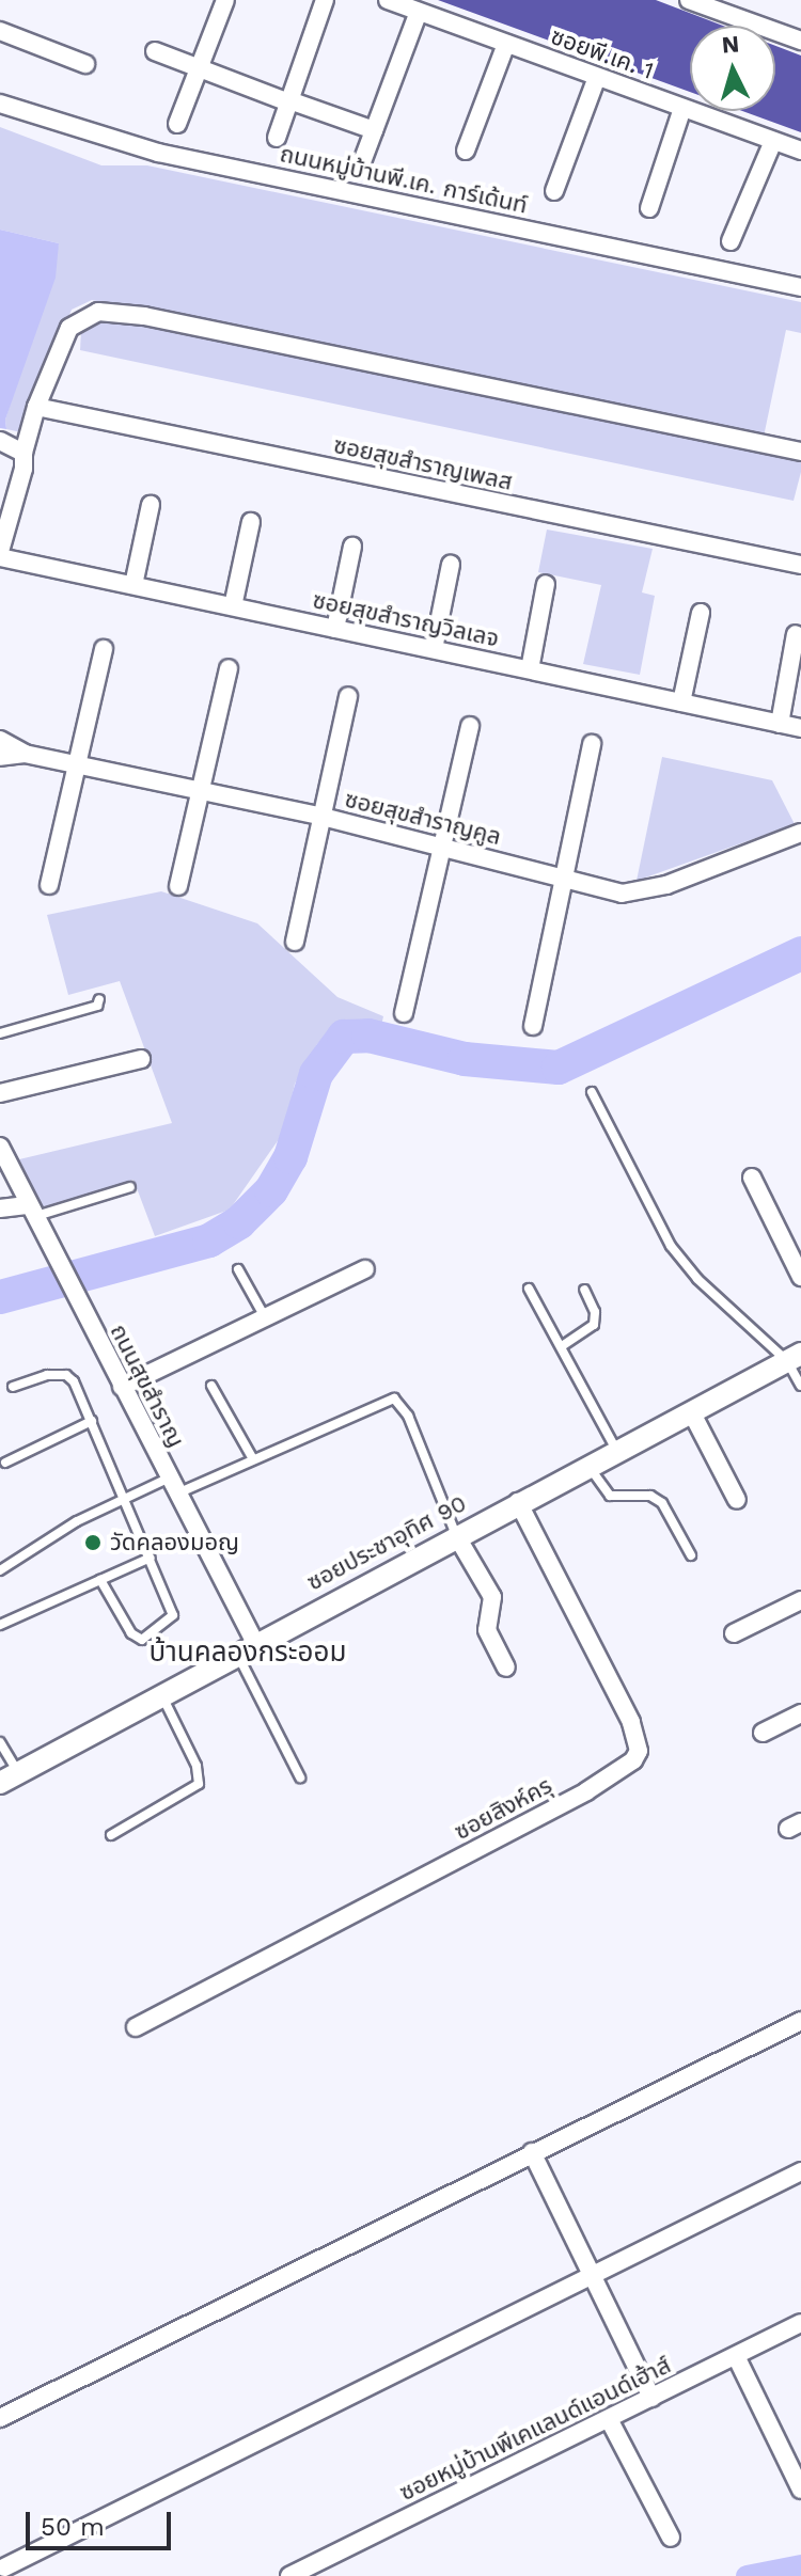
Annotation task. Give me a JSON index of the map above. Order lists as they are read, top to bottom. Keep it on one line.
{"streets":{"street":["ซอยพี.เค. 1","ถนนหมู่บ้านพี.เค. การ์เด้นท์","ซอยสุขสำราญเพลส","ซอยสุขสำราญวิลเลจ","ซอยสุขสำราญคูล","ถนนสุขสำราญ","ซอยประชาอุทิศ 90","ซอยสิงห์ครุ","ซอยหมู่บ้านพีเคแลนด์แอนด์เฮ้าส์"]},"crossings":[["ถนนสุขสำราญ","ซอยประชาอุทิศ 90"],["ซอยประชาอุทิศ 90","ซอยสิงห์ครุ"]],"districts":["บ้านคลองกระออม"],"places":["วัดคลองมอญ"],"scale_bar":"50 m","north":"top"}
